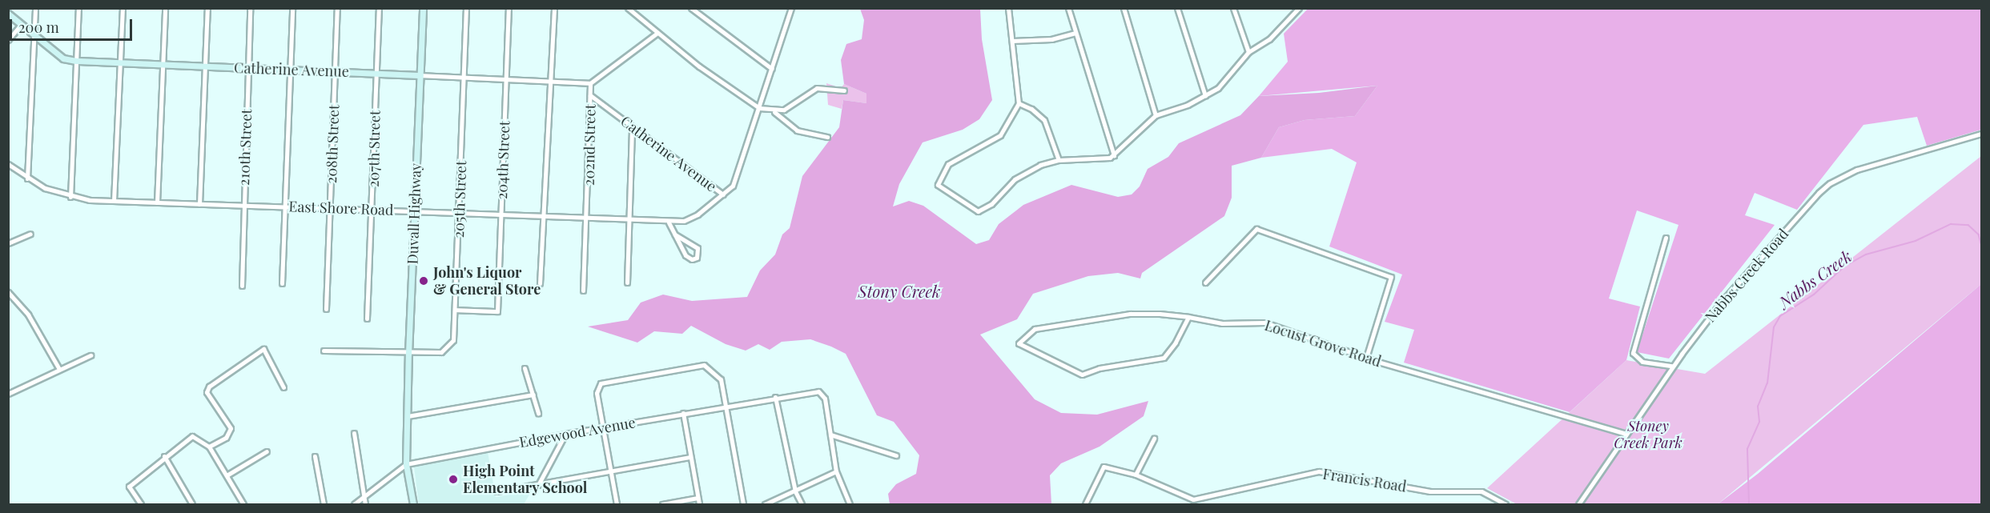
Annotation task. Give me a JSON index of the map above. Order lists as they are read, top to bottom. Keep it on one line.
{"streets":{"street":["Catherine Avenue","208th Street","202nd Street","210th Street","207th Street","204th Street","205th Street","East Shore Road","Duvall Highway","Nabbs Creek Road","Locust Grove Road","Edgewood Avenue","Francis Road"]},"crossings":[["Catherine Avenue","208th Street"],["Catherine Avenue","202nd Street"],["Catherine Avenue","210th Street"],["Catherine Avenue","207th Street"],["Catherine Avenue","204th Street"],["Catherine Avenue","205th Street"],["Catherine Avenue","East Shore Road"],["Catherine Avenue","Duvall Highway"],["208th Street","East Shore Road"],["202nd Street","East Shore Road"],["210th Street","East Shore Road"],["207th Street","East Shore Road"],["204th Street","205th Street"],["204th Street","East Shore Road"],["205th Street","East Shore Road"],["205th Street","Duvall Highway"],["East Shore Road","Duvall Highway"],["Duvall Highway","Edgewood Avenue"],["Nabbs Creek Road","Locust Grove Road"]],"water":["Nabbs Creek","Stony Creek"],"parks":["Stoney Creek Park"],"places":["John's Liquor & General Store","High Point Elementary School"],"scale_bar":"200 m"}
